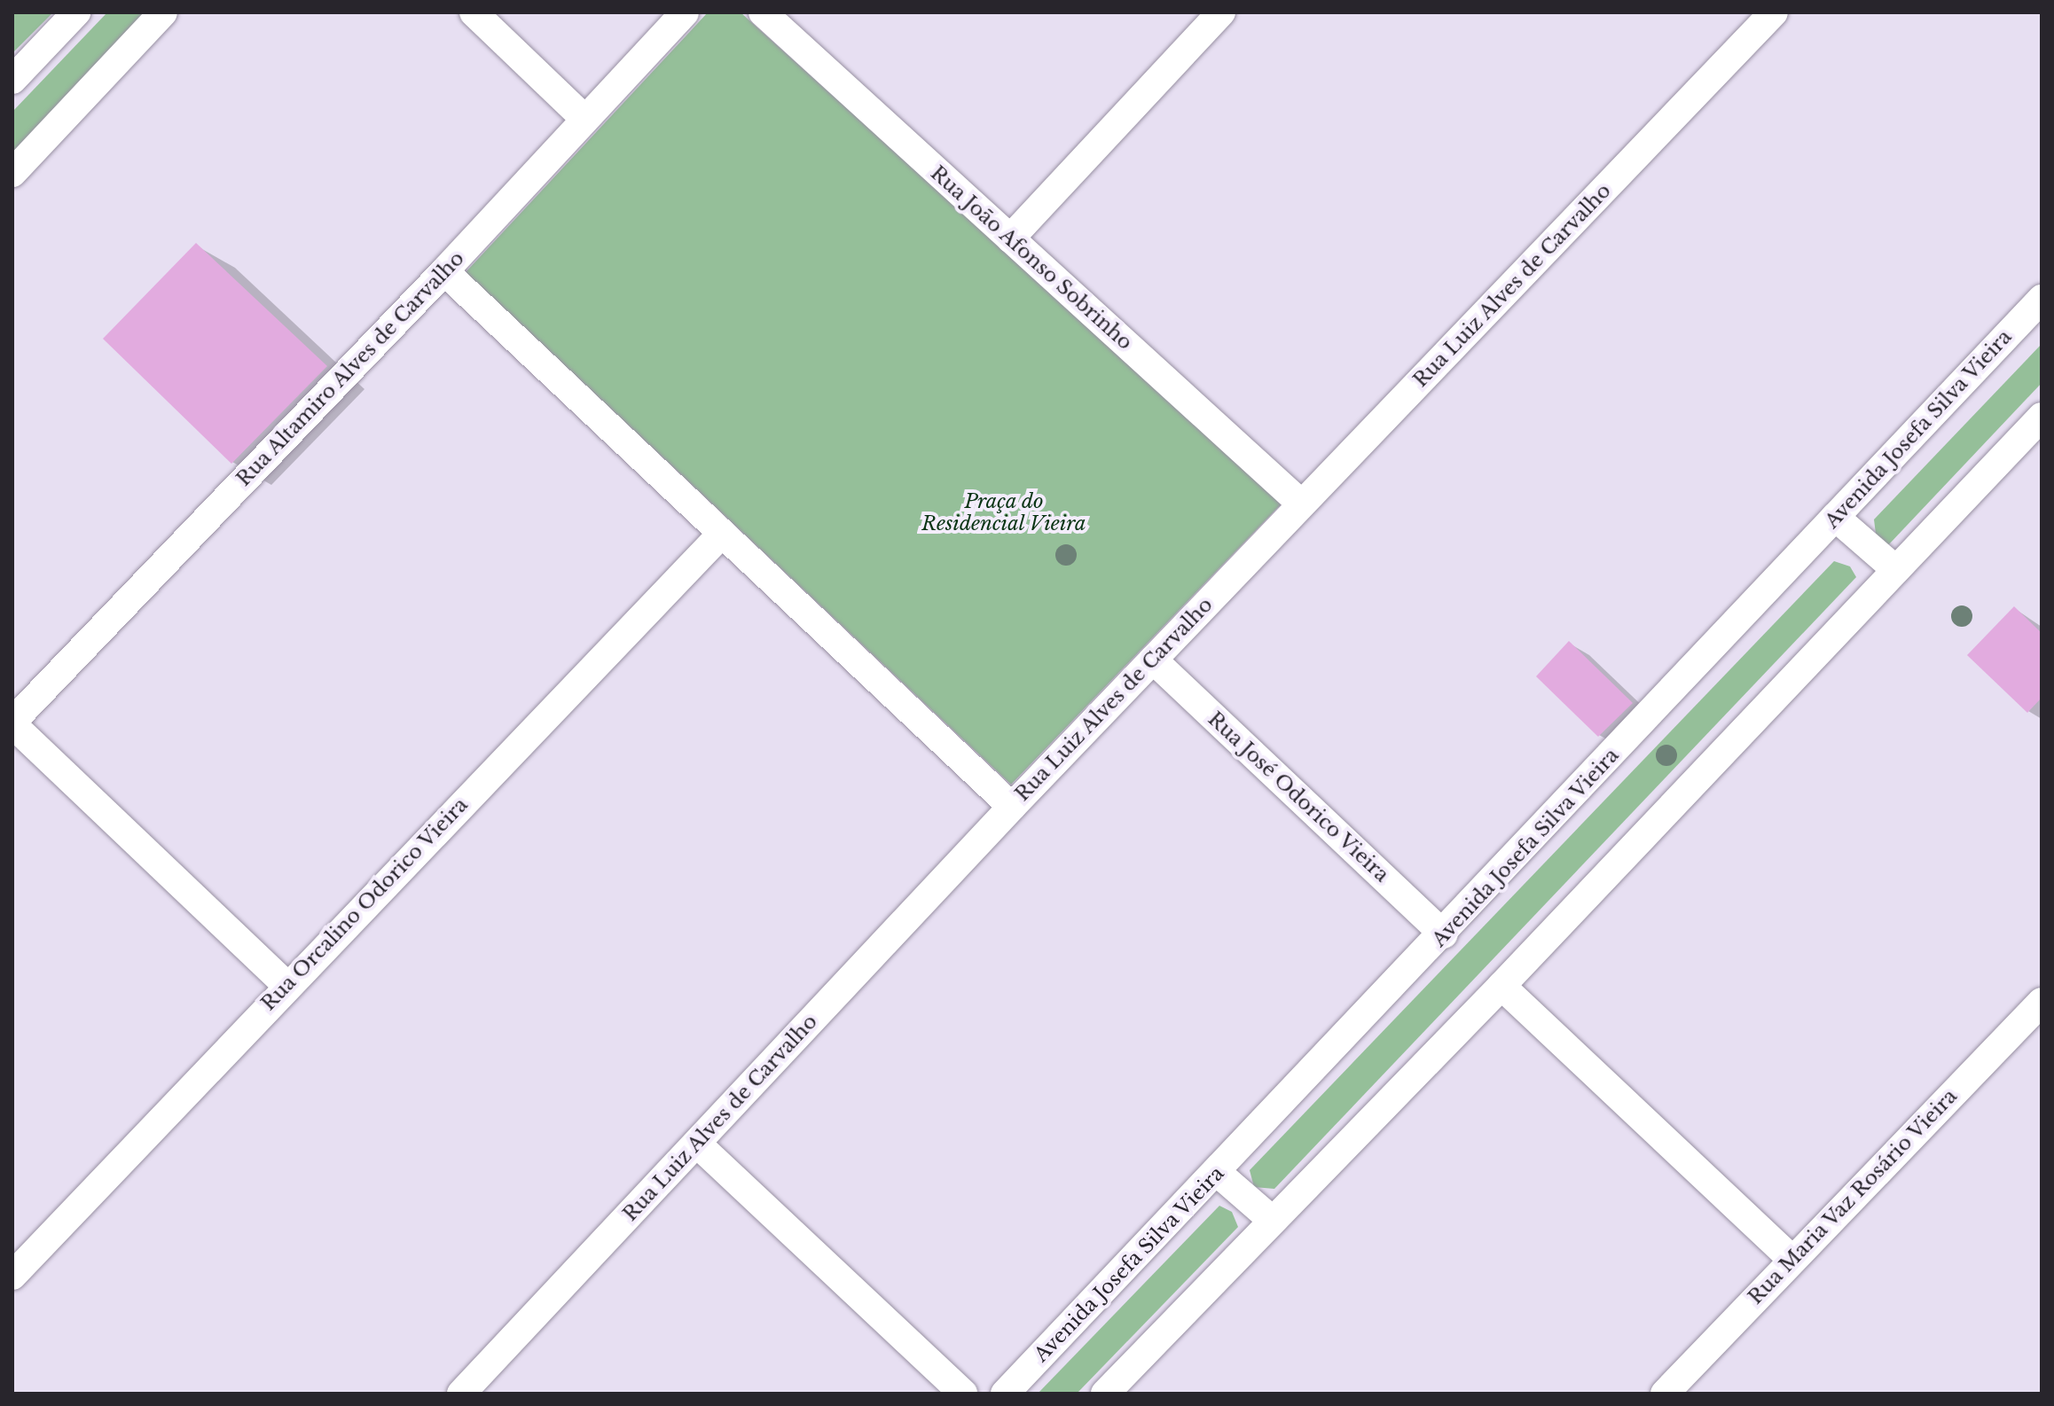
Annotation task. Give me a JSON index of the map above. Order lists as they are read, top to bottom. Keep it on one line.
{"streets":{"street":["Rua João Afonso Sobrinho","Rua Luiz Alves de Carvalho","Rua Altamiro Alves de Carvalho","Avenida Josefa Silva Vieira","Rua José Odorico Vieira","Rua Orcalino Odorico Vieira","Rua Maria Vaz Rosário Vieira"]},"crossings":[["Rua João Afonso Sobrinho","Rua Luiz Alves de Carvalho"],["Rua Luiz Alves de Carvalho","Rua José Odorico Vieira"],["Avenida Josefa Silva Vieira","Rua José Odorico Vieira"]],"parks":["Praça do Residencial Vieira"]}
